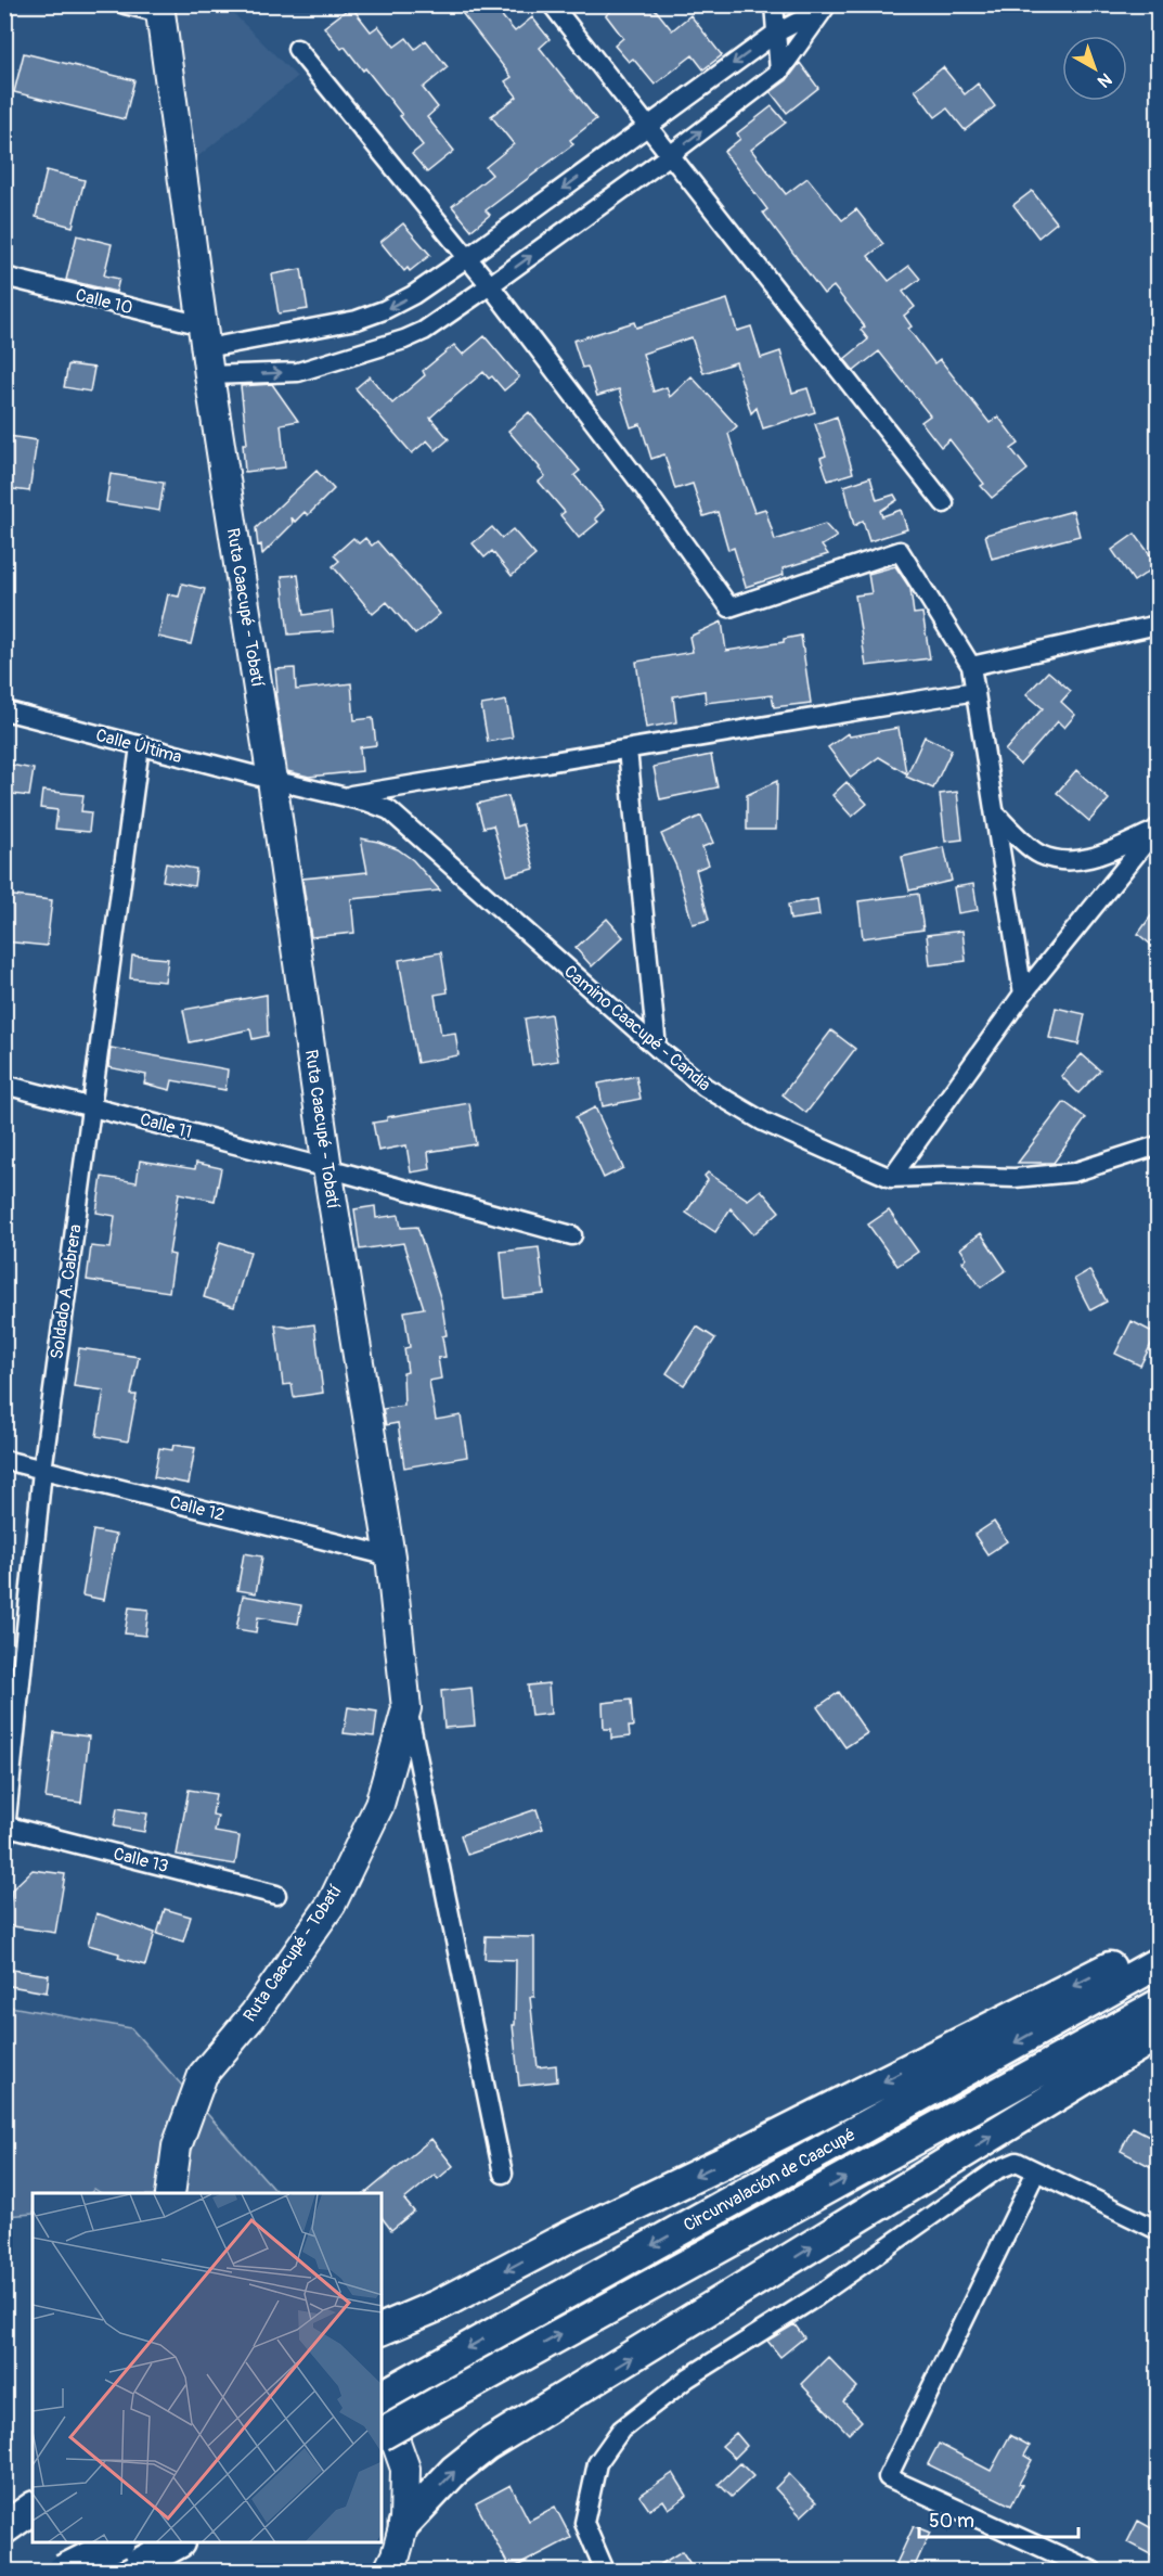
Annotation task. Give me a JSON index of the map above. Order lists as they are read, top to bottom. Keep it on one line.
{"streets":{"highway":["Circunvalación de Caacupé"],"main road":["Ruta Caacupé - Tobatí"],"street":["Calle 10","Calle Última","Camino Caacupé - Candia","Calle 11","Soldado A. Cabrera","Calle 12","Calle 13"]},"crossings":[["Calle 10","Ruta Caacupé - Tobatí"],["Ruta Caacupé - Tobatí","Calle Última"],["Ruta Caacupé - Tobatí","Camino Caacupé - Candia"],["Ruta Caacupé - Tobatí","Calle 11"],["Ruta Caacupé - Tobatí","Calle 12"],["Calle Última","Camino Caacupé - Candia"],["Calle Última","Soldado A. Cabrera"],["Calle 11","Soldado A. Cabrera"],["Soldado A. Cabrera","Calle 12"],["Soldado A. Cabrera","Calle 13"]],"scale_bar":"50 m","north":"bottom right"}
